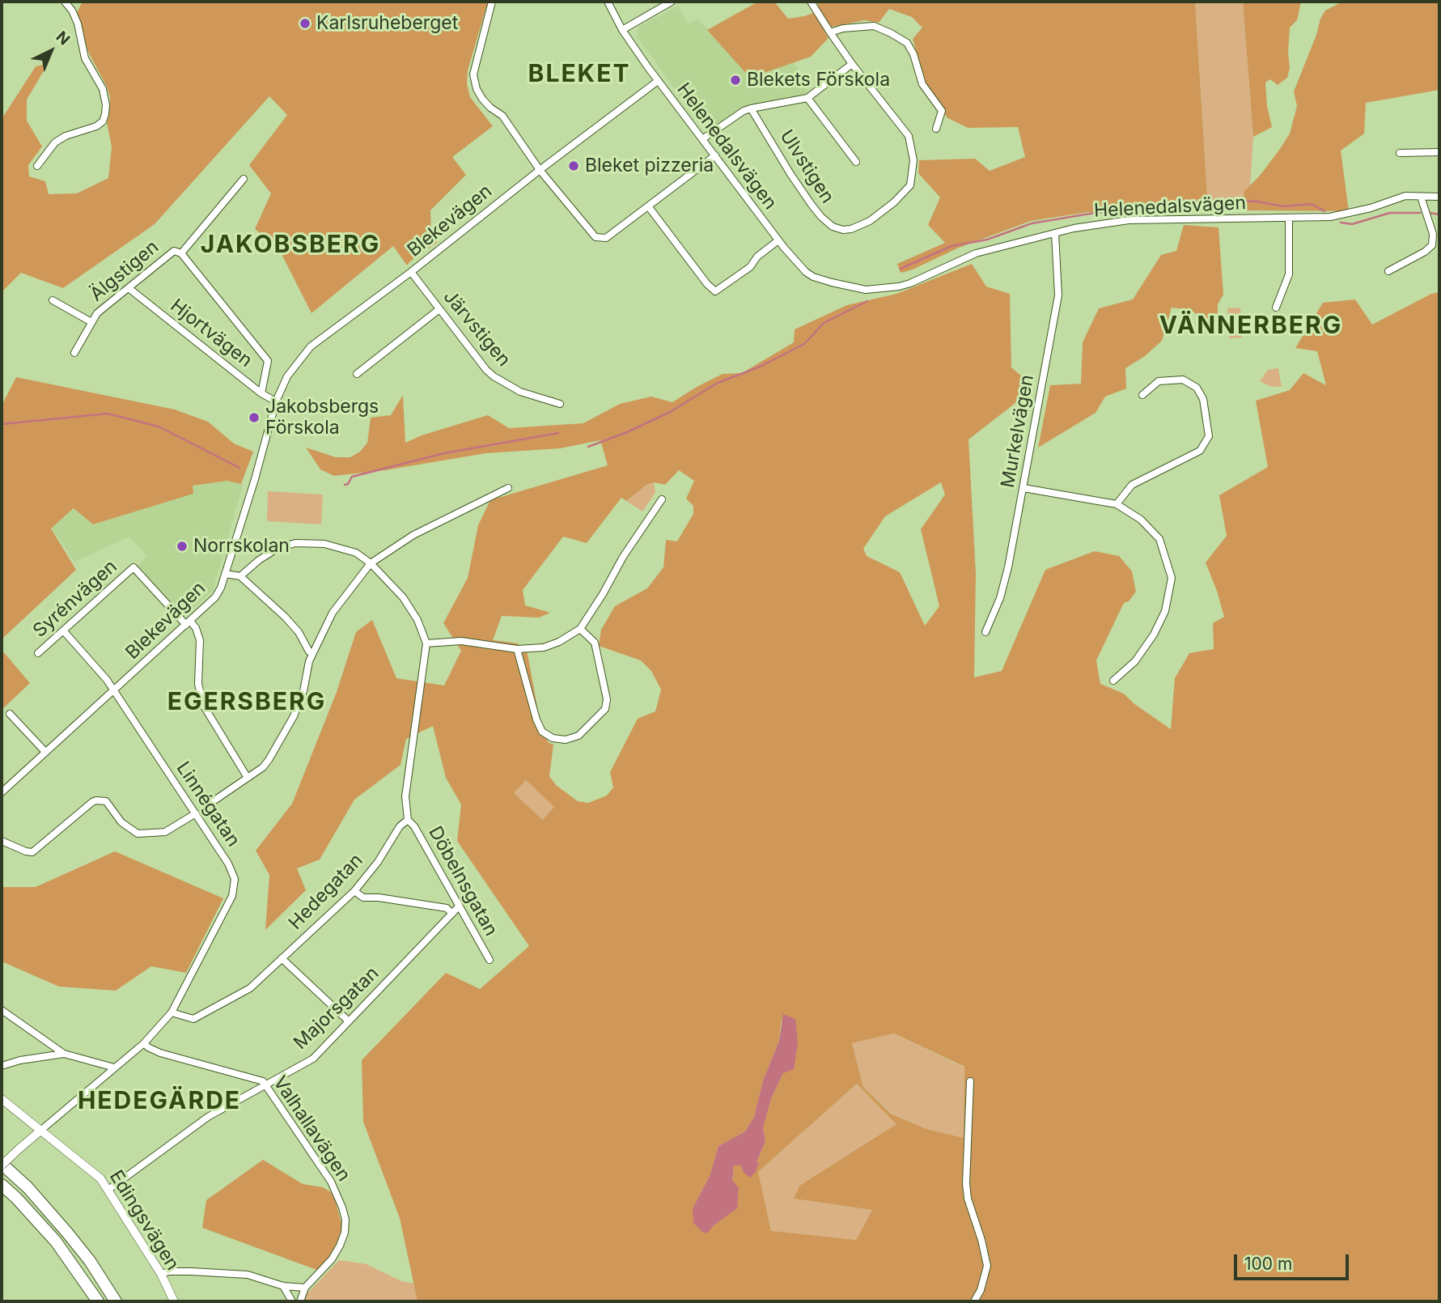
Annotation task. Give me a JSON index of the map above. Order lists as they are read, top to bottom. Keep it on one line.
{"streets":{"street":["Helenedalsvägen","Ulvstigen","Blekevägen","Älgstigen","Järvstigen","Hjortvägen","Murkelvägen","Syrénvägen","Linnégatan","Döbelnsgatan","Hedegatan","Majorsgatan","Valhallavägen","Edingsvägen"]},"crossings":[["Helenedalsvägen","Blekevägen"],["Helenedalsvägen","Murkelvägen"],["Blekevägen","Järvstigen"],["Blekevägen","Hjortvägen"],["Blekevägen","Syrénvägen"],["Blekevägen","Linnégatan"],["Älgstigen","Hjortvägen"],["Syrénvägen","Linnégatan"],["Linnégatan","Hedegatan"],["Döbelnsgatan","Hedegatan"],["Döbelnsgatan","Majorsgatan"],["Majorsgatan","Valhallavägen"],["Majorsgatan","Edingsvägen"]],"districts":["BLEKET","JAKOBSBERG","VÄNNERBERG","EGERSBERG","HEDEGÄRDE"],"places":["Karlsruheberget","Blekets Förskola","Bleket pizzeria","Jakobsbergs Förskola","Norrskolan"],"scale_bar":"100 m","north":"top right"}
